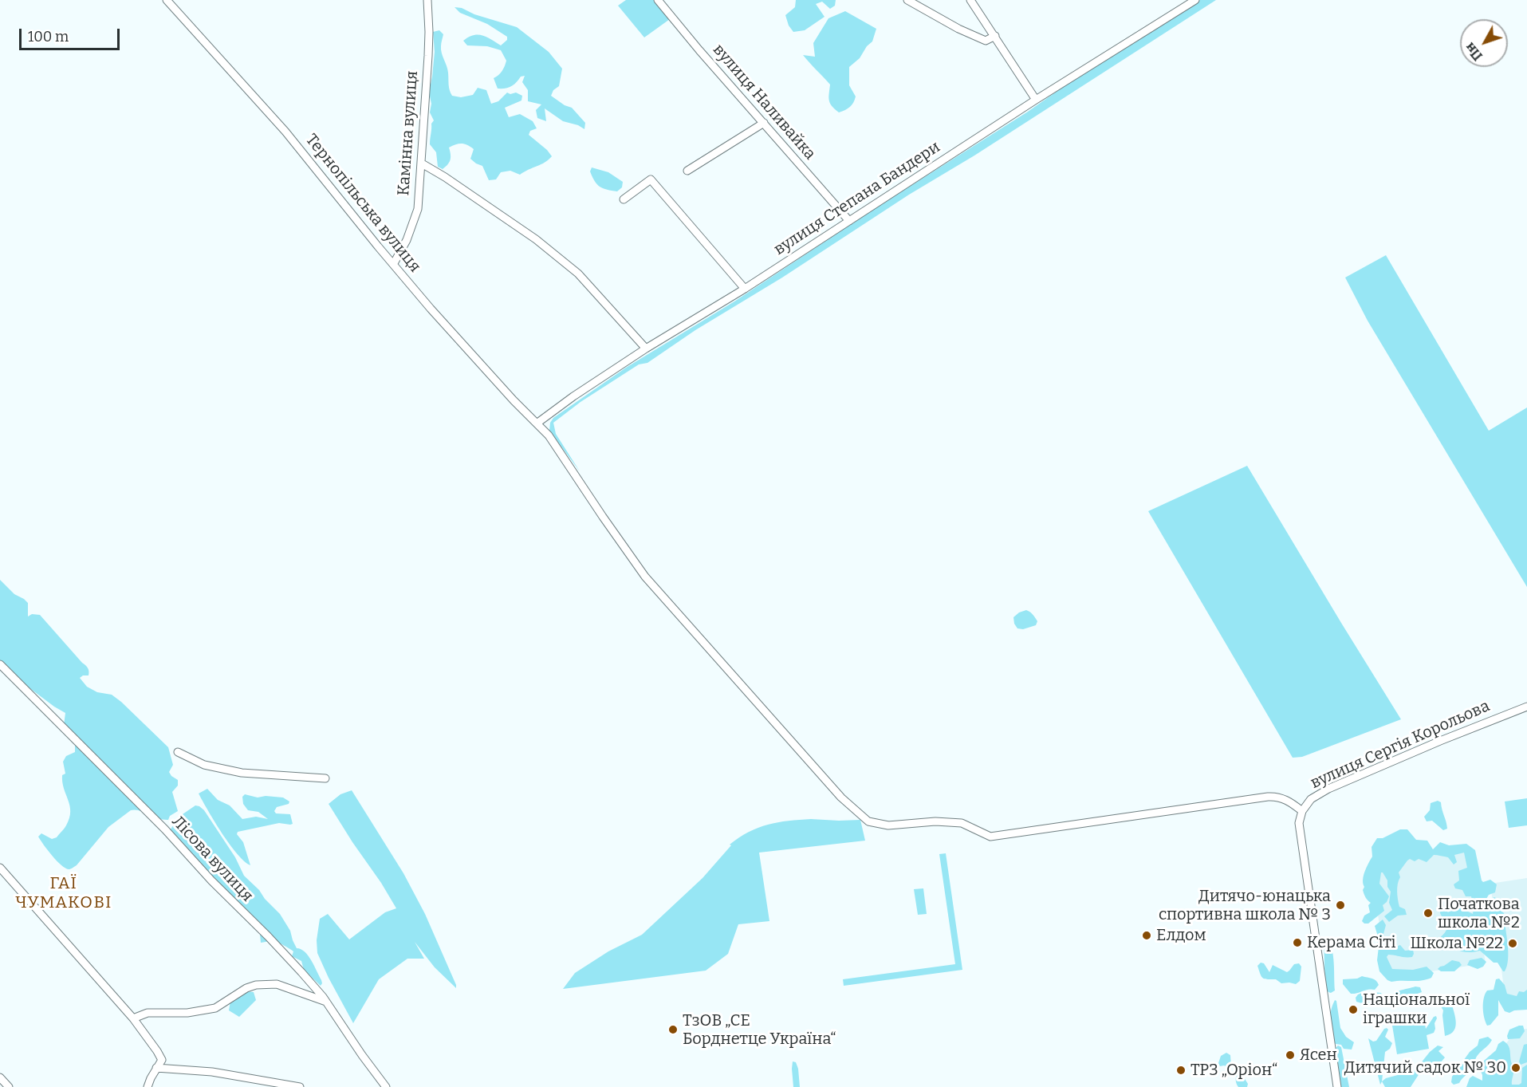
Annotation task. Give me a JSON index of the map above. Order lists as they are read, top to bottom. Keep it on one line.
{"streets":{"street":["вулиця Наливайка","Камінна вулиця","вулиця Степана Бандери","Тернопільська вулиця","вулиця Сергія Корольова","Лісова вулиця"]},"crossings":[["вулиця Наливайка","вулиця Степана Бандери"],["Камінна вулиця","Тернопільська вулиця"],["вулиця Степана Бандери","Тернопільська вулиця"],["Тернопільська вулиця","вулиця Сергія Корольова"]],"districts":["ГАЇ ЧУМАКОВІ"],"places":["Дитячо-юнацька спортивна школа № 3","Початкова школа №2","Елдом","Керама Сіті","Школа №22","Національної іграшки","ТзОВ „СЕ Борднетце Україна“","Ясен","Дитячий садок № 30","ТРЗ „Оріон“"],"scale_bar":"100 m","north":"bottom left"}
